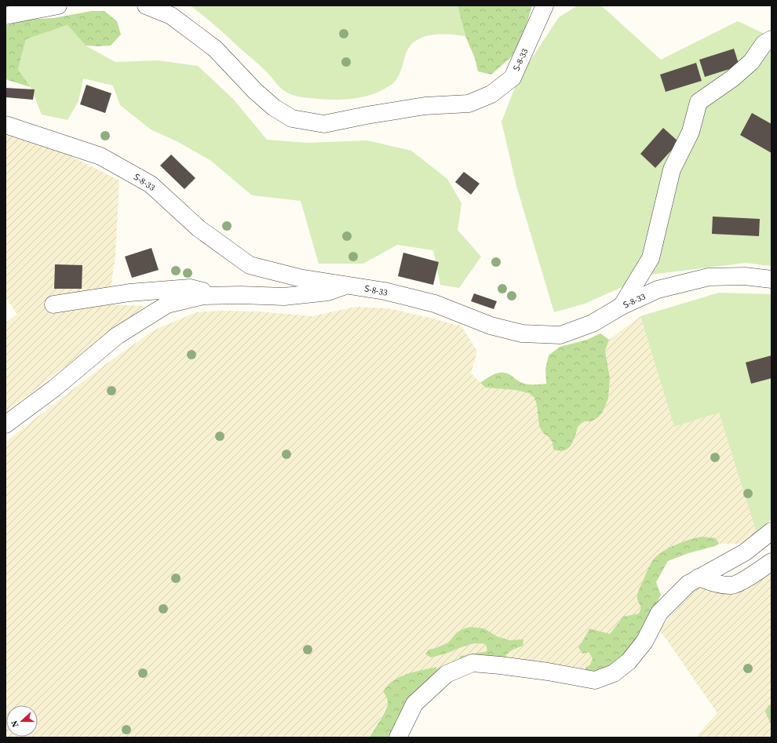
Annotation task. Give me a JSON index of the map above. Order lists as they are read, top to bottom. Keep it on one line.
{"streets":{"street":["Տ-8-33"]},"north":"left"}
